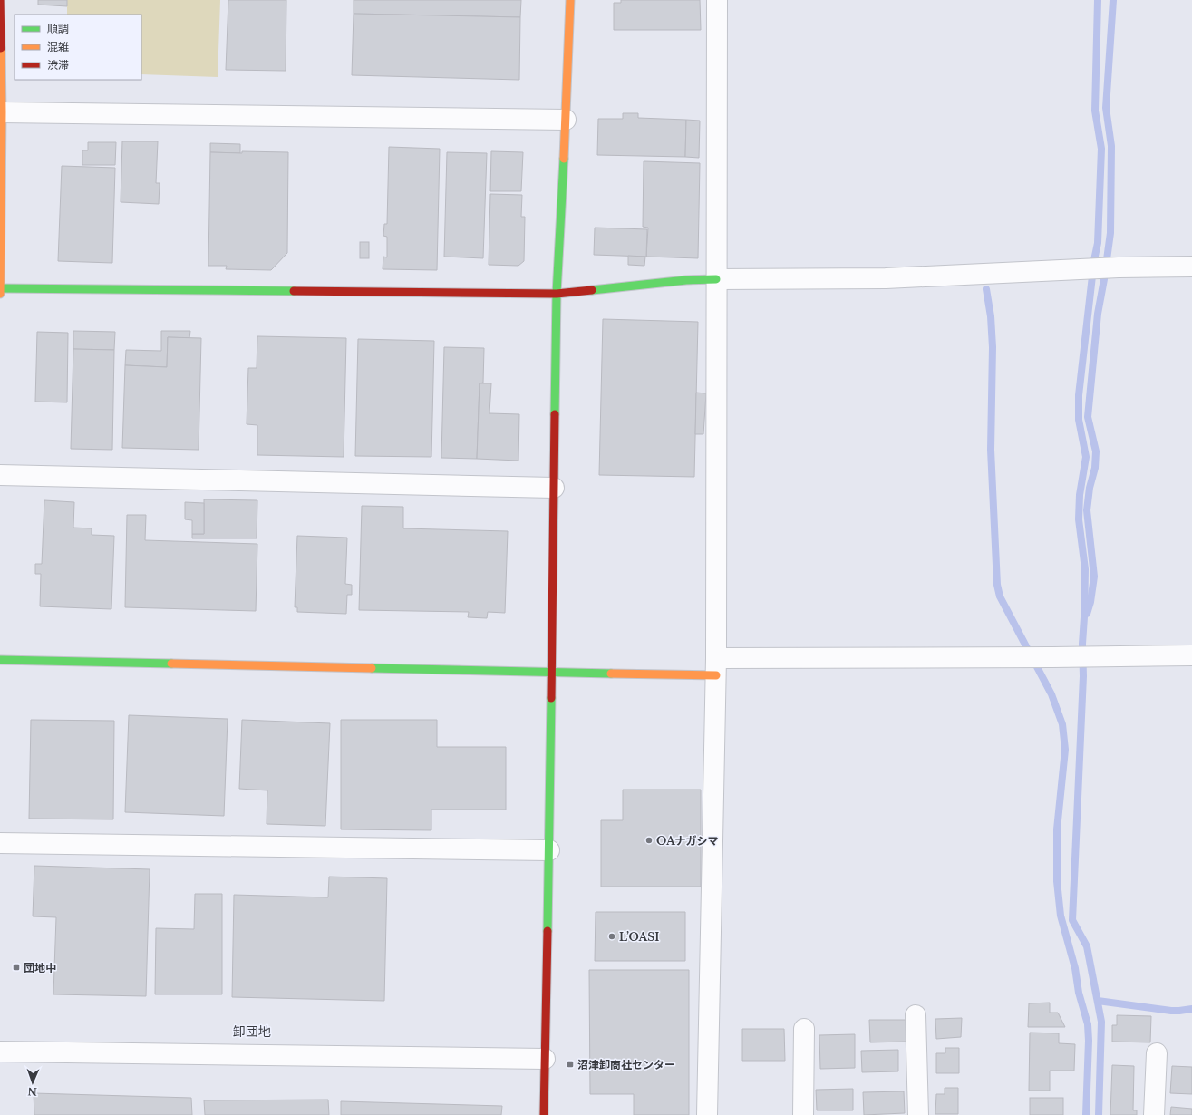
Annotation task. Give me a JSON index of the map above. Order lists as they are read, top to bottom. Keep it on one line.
{"districts":["卸団地"],"places":{"other":["OAナガシマ","L’OASI"],"transit":["団地中","沼津卸商社センター"]},"legend":["順調","混雑","渋滞"],"north":"bottom"}
